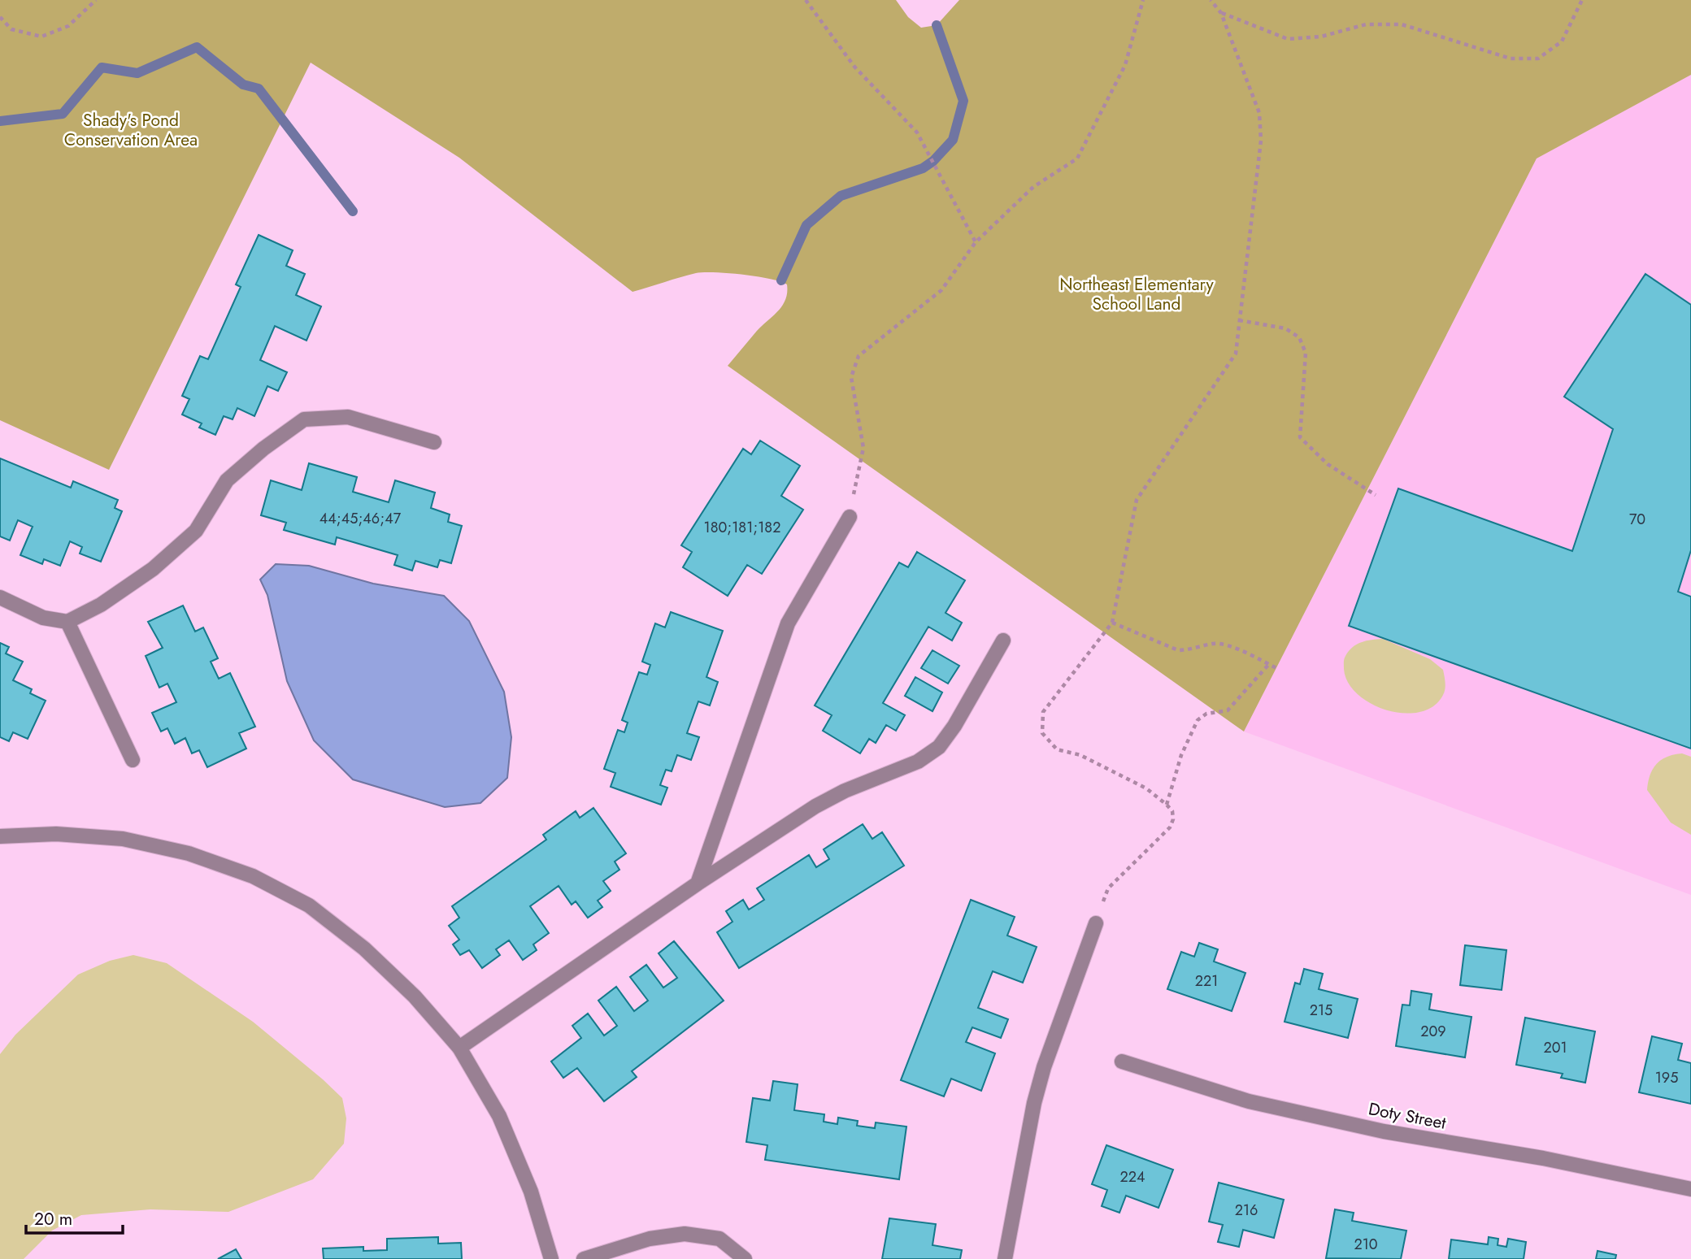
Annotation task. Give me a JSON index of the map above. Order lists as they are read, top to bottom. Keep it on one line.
{"streets":{"street":["Doty Street"]},"parks":["Shady's Pond Conservation Area","Northeast Elementary School Land"],"house_numbers":["44;45;46;47","70","180;181;182","221","215","209","201","195","224","216","210"],"scale_bar":"20 m"}
